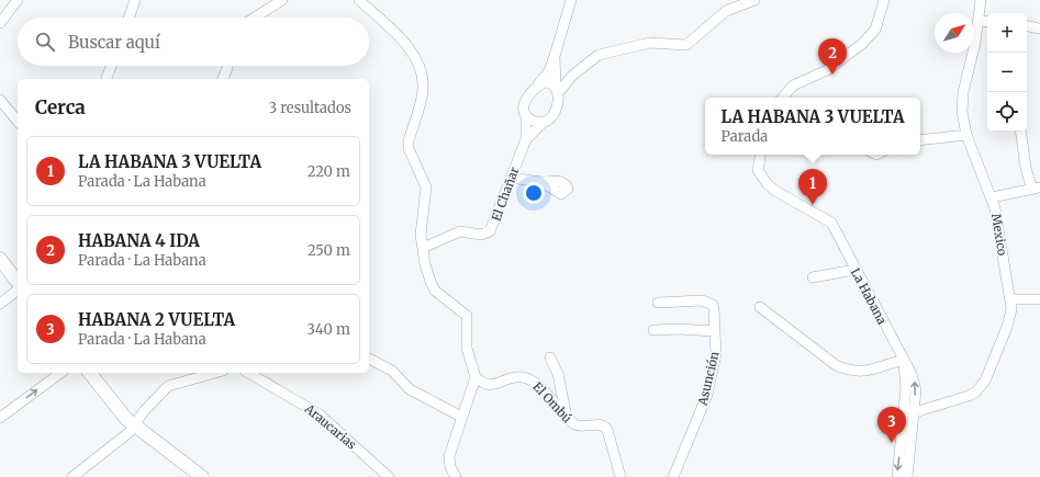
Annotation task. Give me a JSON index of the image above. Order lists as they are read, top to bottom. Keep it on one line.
{"streets":{"street":["El Chañar","Mexico","La Habana","Asunción","El Ombú","Araucarias"]},"crossings":[["Mexico","La Habana"]],"north":"top right","page":{"map_buttons":["+","−"],"search":"Buscar aquí","pins":["2","1","3"],"heading":["Cerca","3 resultados"],"popup":["LA HABANA 3 VUELTA","Parada"],"list":[{"mark":"1","name":"LA HABANA 3 VUELTA","note":"Parada · La Habana","value":"220 m"},{"mark":"2","name":"HABANA 4 IDA","note":"Parada · La Habana","value":"250 m"},{"mark":"3","name":"HABANA 2 VUELTA","note":"Parada · La Habana","value":"340 m"}]}}
